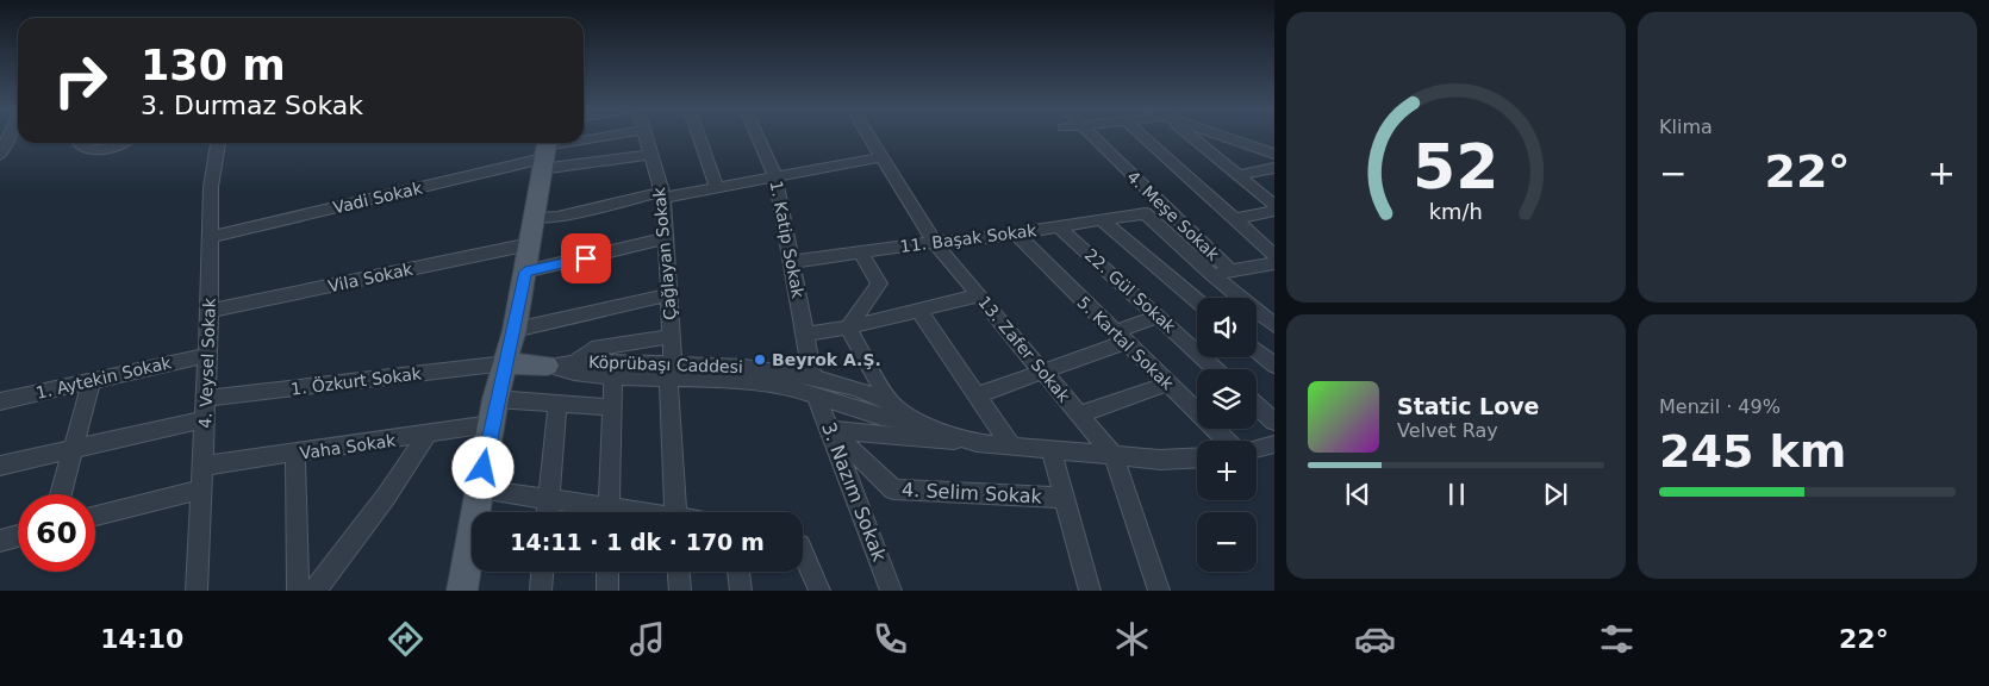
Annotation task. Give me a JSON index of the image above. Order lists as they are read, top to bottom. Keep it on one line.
{"streets":{"main road":["Köprübaşı Caddesi"],"street":["Vadi Sokak","4. Meşe Sokak","11. Başak Sokak","1. Katip Sokak","Çağlayan Sokak","Vila Sokak","22. Gül Sokak","5. Kartal Sokak","13. Zafer Sokak","4. Veysel Sokak","1. Aytekin Sokak","1. Özkurt Sokak","Vaha Sokak","3. Nazım Sokak","4. Selim Sokak"]},"crossings":[["Vadi Sokak","4. Veysel Sokak"],["11. Başak Sokak","1. Katip Sokak"],["11. Başak Sokak","22. Gül Sokak"],["11. Başak Sokak","5. Kartal Sokak"],["11. Başak Sokak","13. Zafer Sokak"],["1. Katip Sokak","Köprübaşı Caddesi"],["1. Katip Sokak","3. Nazım Sokak"],["Çağlayan Sokak","Köprübaşı Caddesi"],["Vila Sokak","4. Veysel Sokak"],["13. Zafer Sokak","Köprübaşı Caddesi"],["4. Veysel Sokak","1. Aytekin Sokak"],["4. Veysel Sokak","1. Özkurt Sokak"],["4. Veysel Sokak","Vaha Sokak"],["Köprübaşı Caddesi","1. Özkurt Sokak"],["Köprübaşı Caddesi","3. Nazım Sokak"],["3. Nazım Sokak","4. Selim Sokak"]],"places":["Beyrok A.Ş."],"page":{"tile":["Klima",["Menzil · 49%","245 km"]],"turn":["130 m","3. Durmaz Sokak"],"heat":["−","22°","+"],"map_buttons":["+","−"],"song":["Static Love","Velvet Ray"],"limit":"60","trip":"14:11 · 1 dk · 170 m","tabs":["14:10","22°"],"gauge":["52","km/h"]}}
